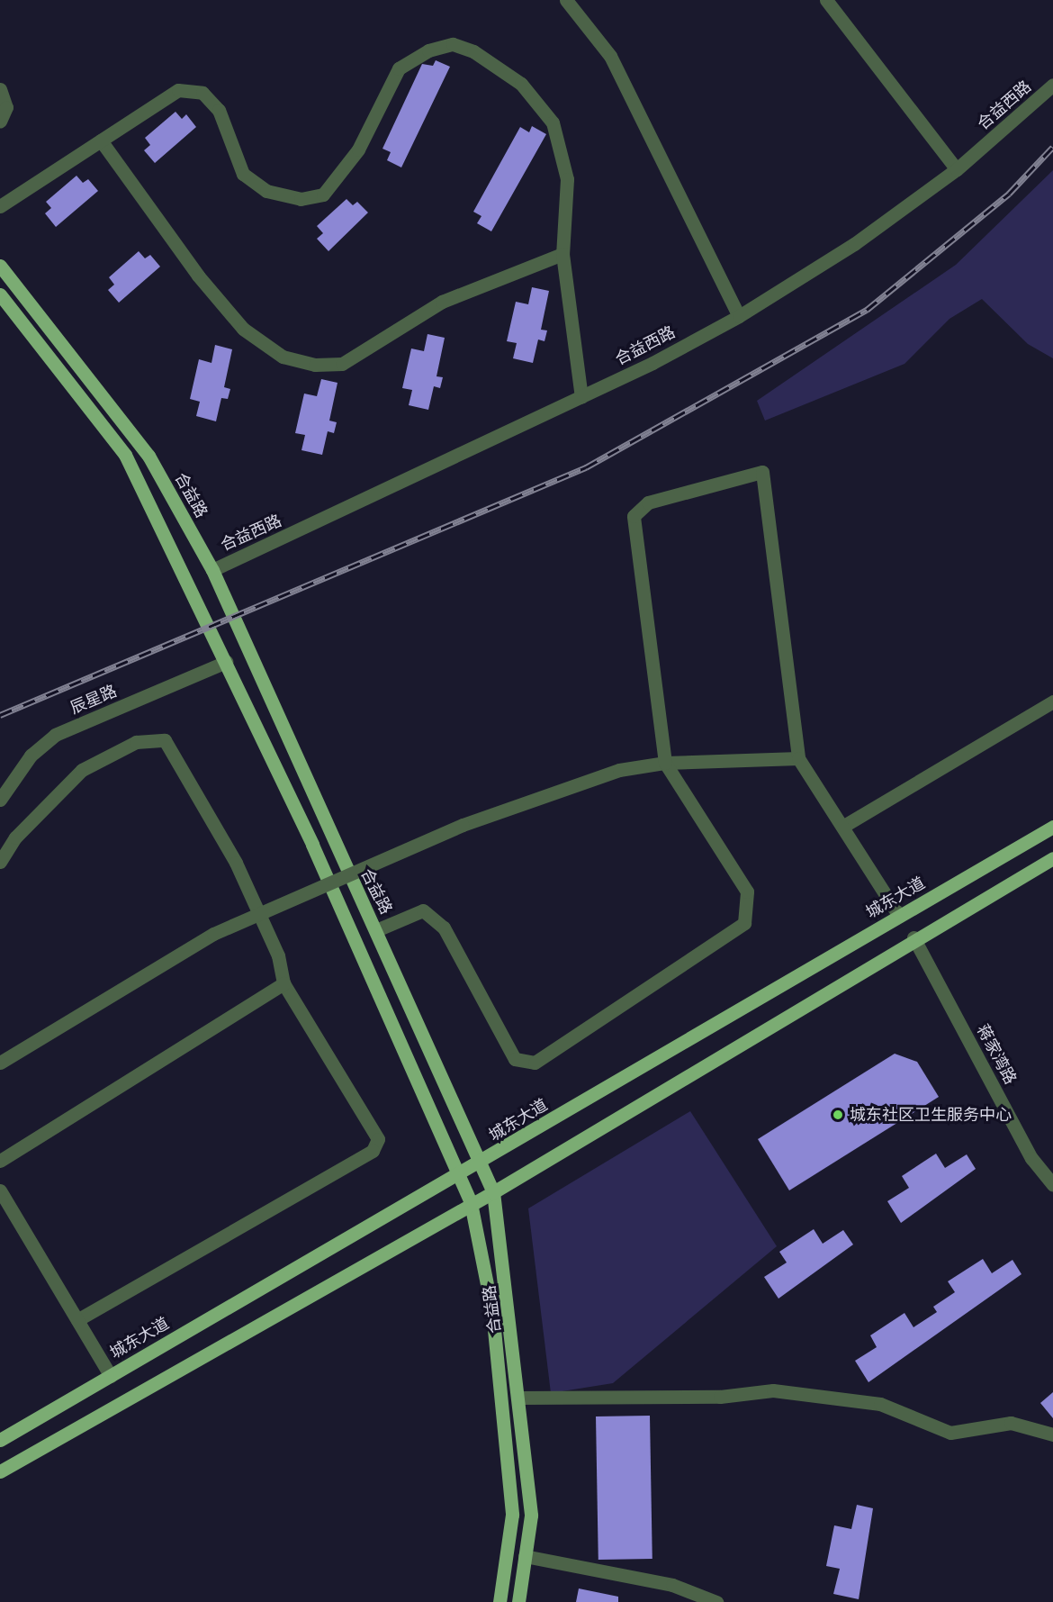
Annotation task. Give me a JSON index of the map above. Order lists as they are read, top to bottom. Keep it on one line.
{"streets":{"main road":["合益路","城东大道"],"street":["合益西路","辰星路","蒋家湾路"]},"crossings":[["合益西路","合益路"],["合益路","辰星路"],["合益路","城东大道"]],"places":["城东社区卫生服务中心"]}
